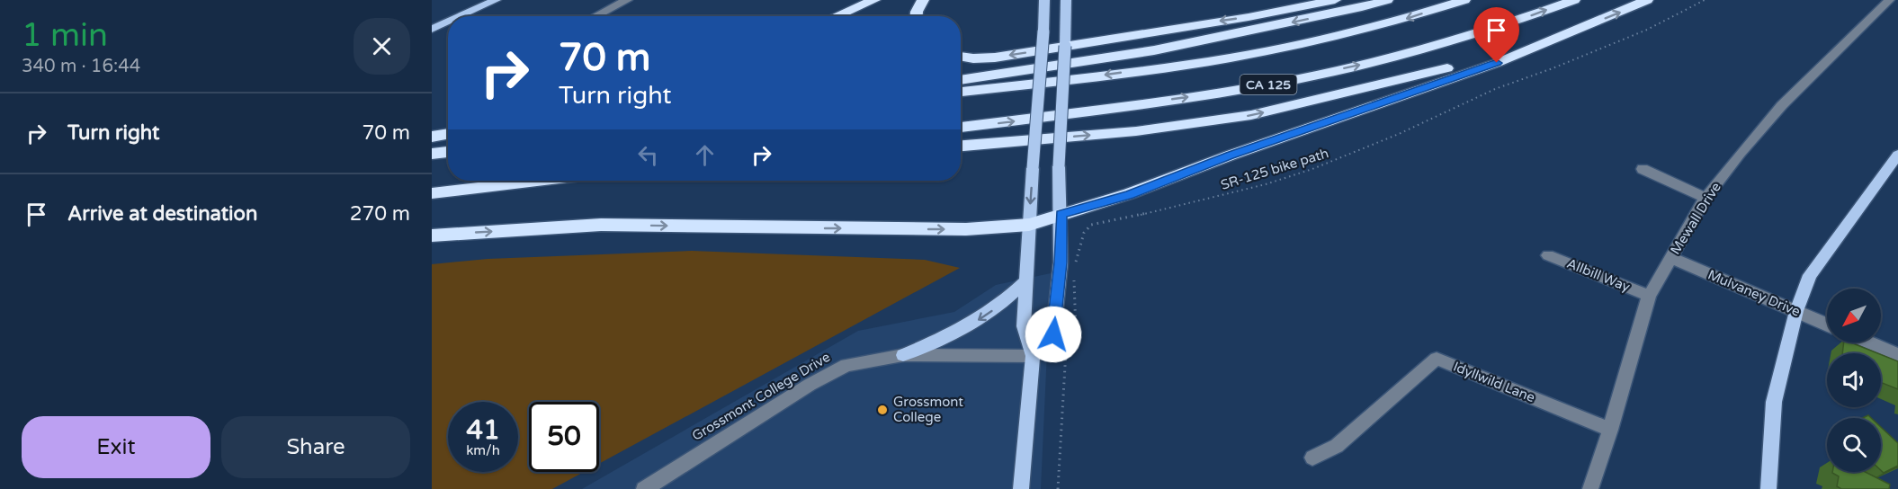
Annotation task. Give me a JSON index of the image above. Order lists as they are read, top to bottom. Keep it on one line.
{"streets":{"highway":["CA 125"],"street":["Mewall Drive","Allbill Way","Mulvaney Drive","Idyllwild Lane","Grossmont College Drive"],"path":["SR-125 bike path"]},"crossings":[["Mewall Drive","Allbill Way"],["Mewall Drive","Mulvaney Drive"],["Mewall Drive","Idyllwild Lane"]],"places":["Grossmont College"],"north":"bottom left","page":{"heading":["1 min","340 m · 16:44"],"turn":["70 m","Turn right"],"list":[{"name":"Turn right","value":"70 m"},{"name":"Arrive at destination","value":"270 m"}],"speed":"41 km/h","limit":"50","buttons":["Exit","Share"]}}
